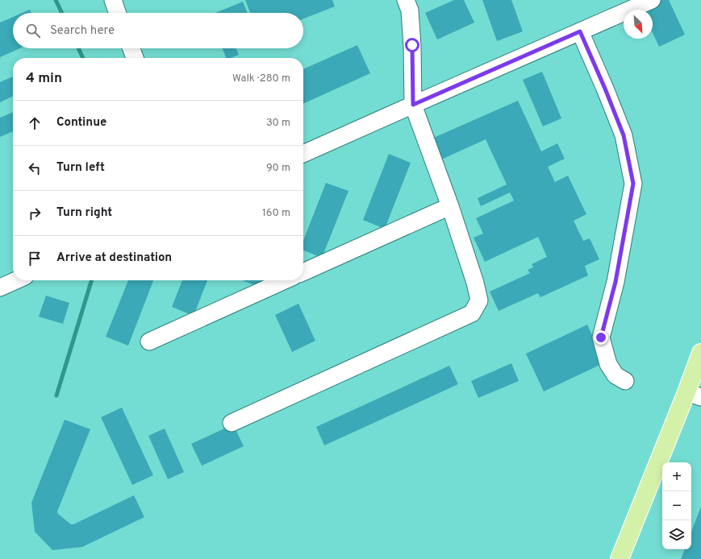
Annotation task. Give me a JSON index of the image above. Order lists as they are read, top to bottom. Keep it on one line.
{"north":"bottom right","page":{"search":"Search here","heading":["4 min","Walk · 280 m"],"list":[["Continue","30 m"],["Turn left","90 m"],["Turn right","160 m"],"Arrive at destination"],"map_buttons":["+","−"]}}
